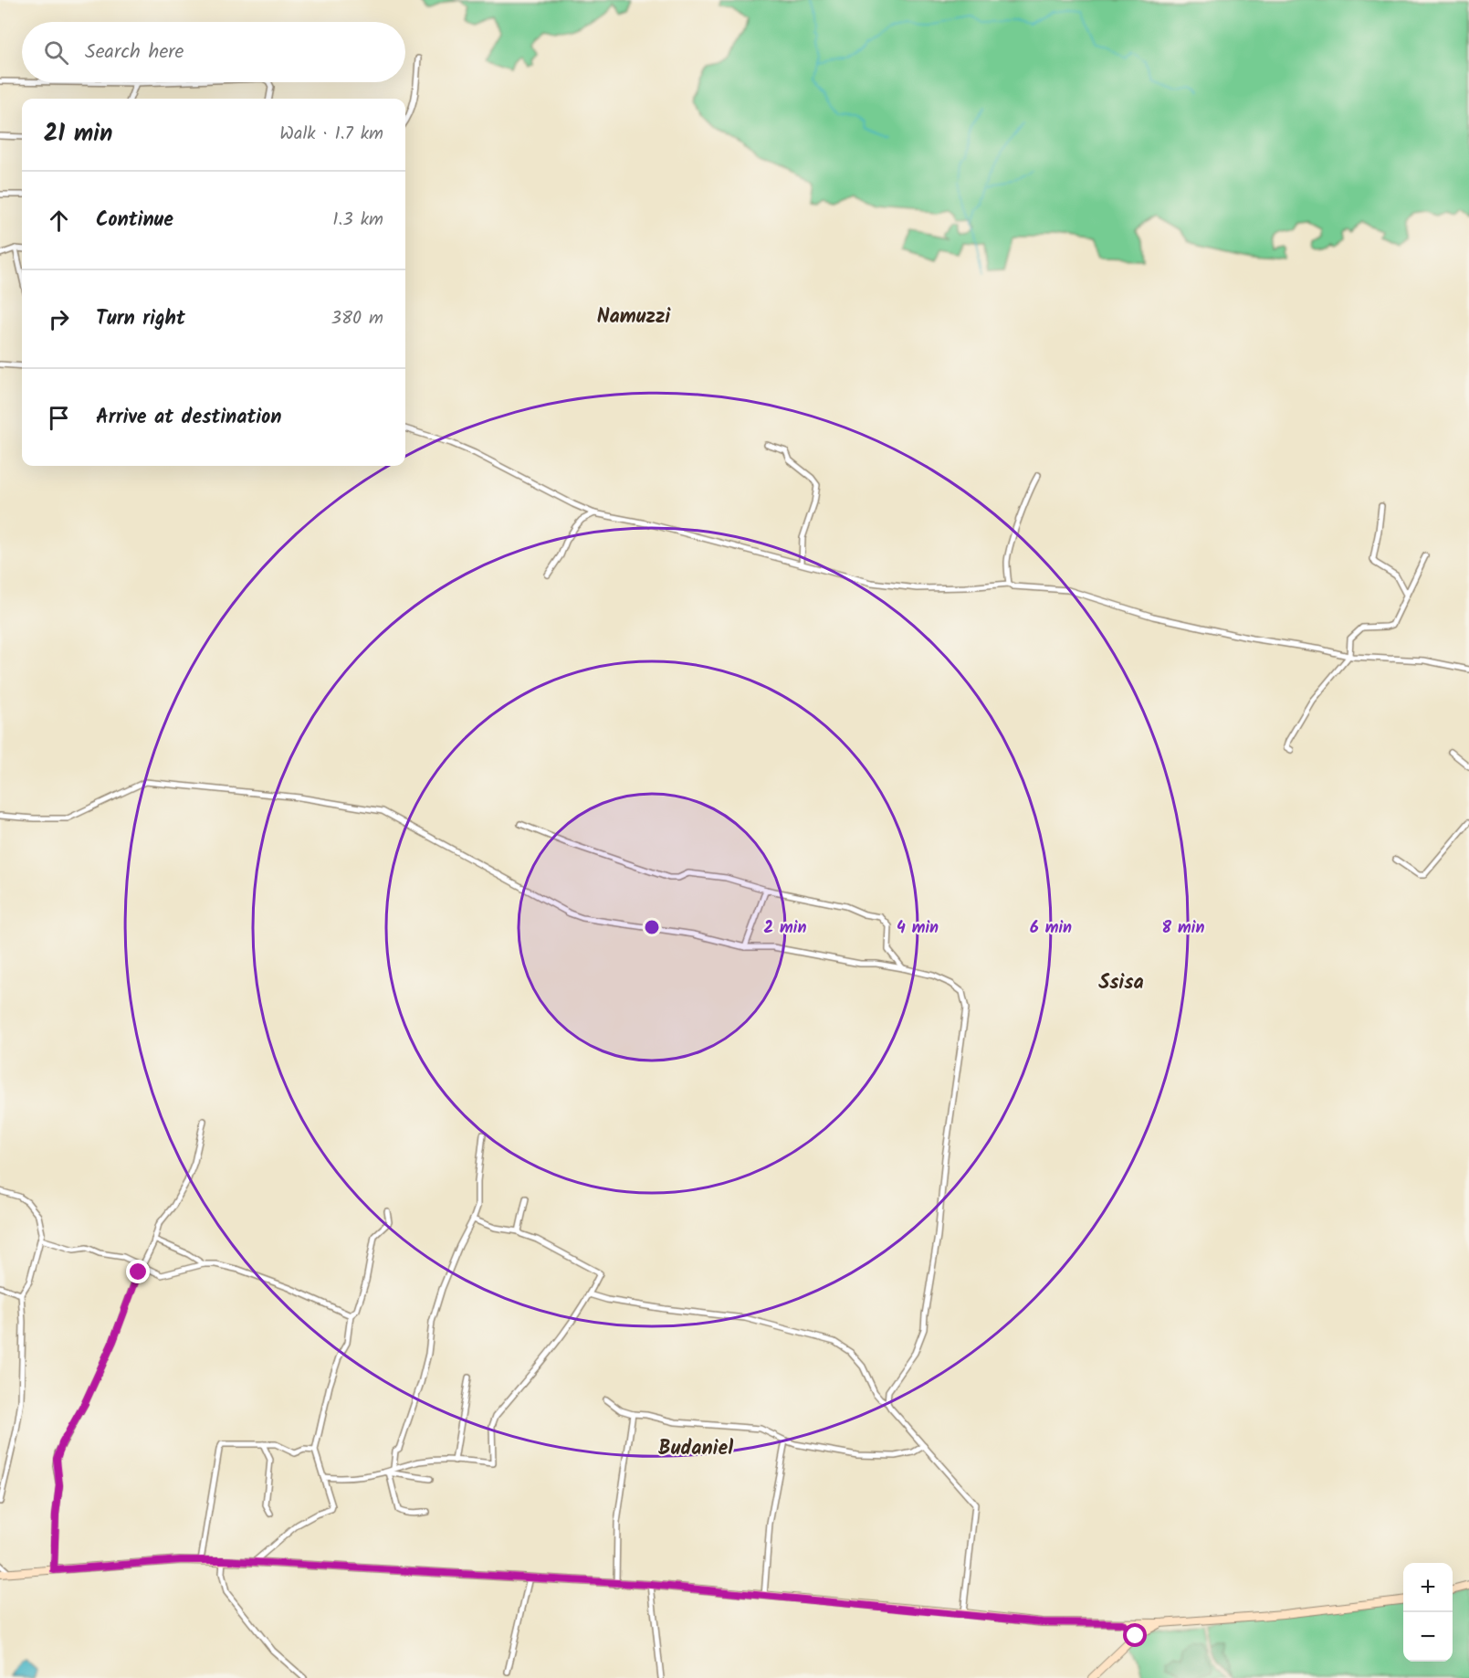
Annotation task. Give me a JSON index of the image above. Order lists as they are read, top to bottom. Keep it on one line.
{"districts":["Namuzzi","Ssisa","Budaniel"],"page":{"search":"Search here","heading":["21 min","Walk · 1.7 km"],"list":[["Continue","1.3 km"],["Turn right","380 m"],"Arrive at destination"],"map_buttons":["+","−"]},"rings":["2 min","4 min","6 min","8 min"]}
